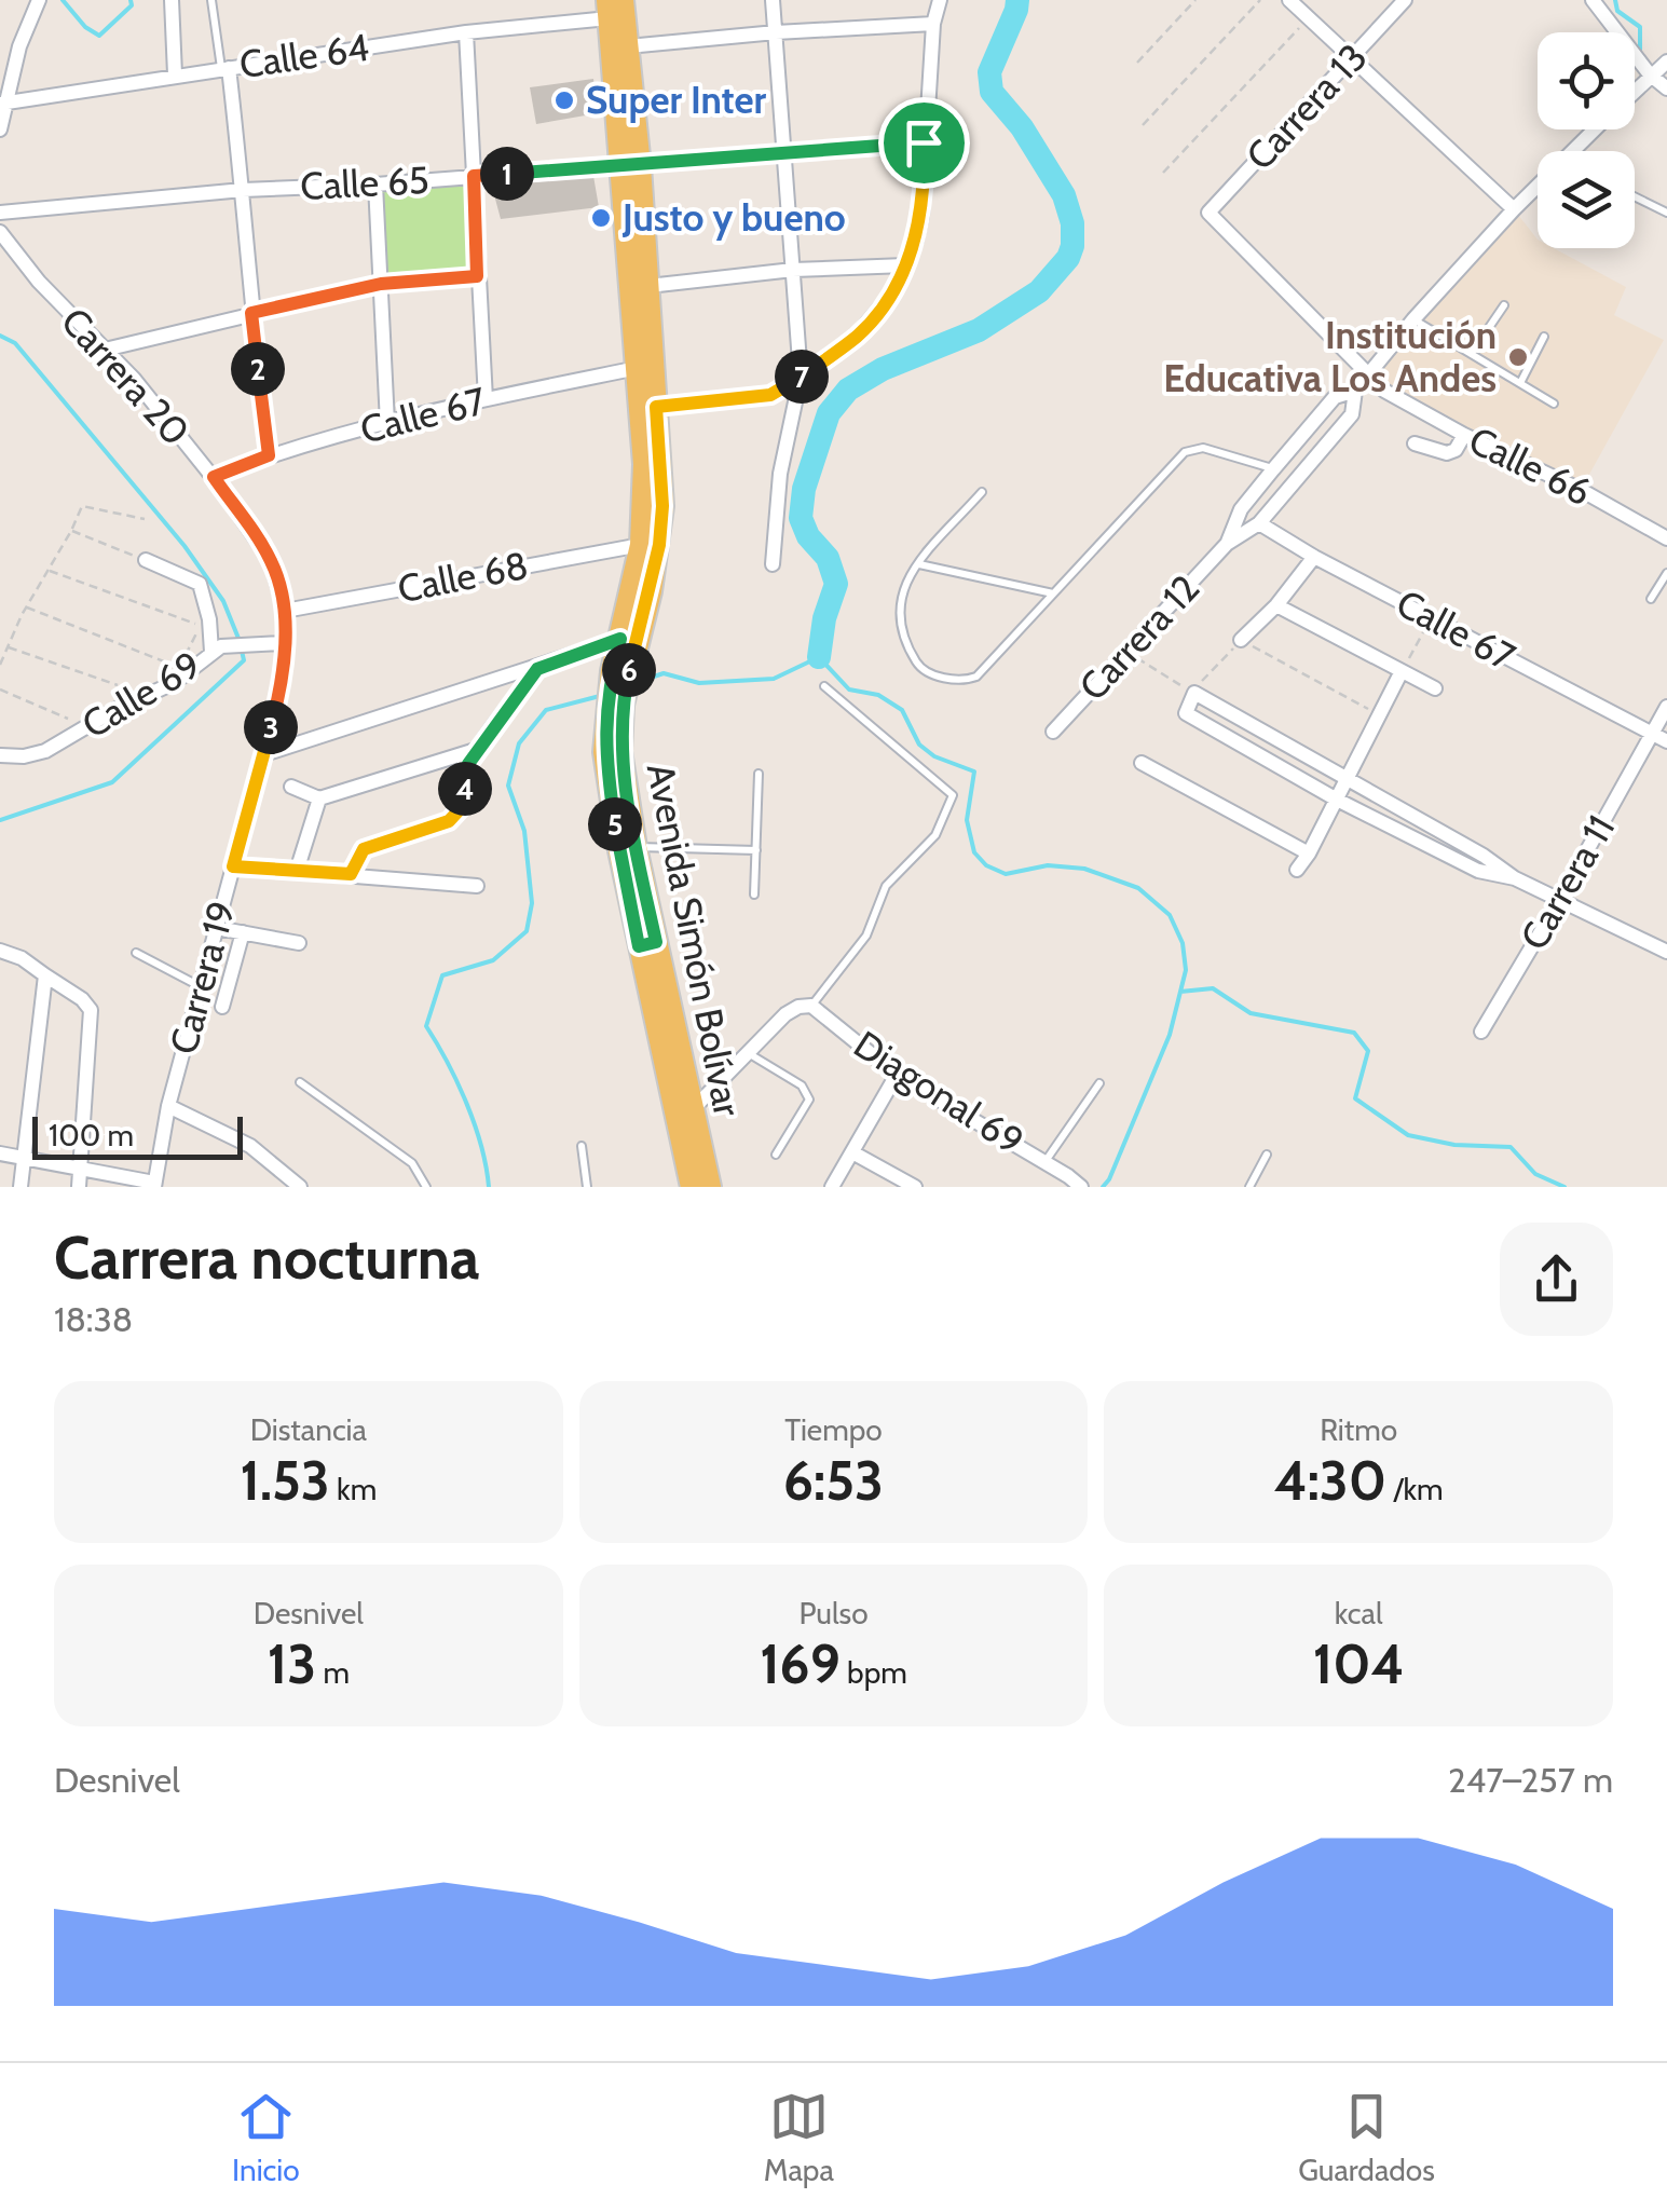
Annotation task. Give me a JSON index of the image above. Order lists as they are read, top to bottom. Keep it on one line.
{"streets":{"main road":["Avenida Simón Bolívar"],"street":["Calle 64","Carrera 13","Calle 65","Carrera 20","Calle 67","Calle 66","Calle 68","Carrera 12","Calle 69","Carrera 11","Carrera 19","Diagonal 69"]},"crossings":[["Calle 64","Avenida Simón Bolívar"],["Carrera 13","Calle 66"],["Calle 65","Avenida Simón Bolívar"],["Carrera 20","Calle 67"],["Carrera 20","Calle 68"],["Carrera 20","Calle 69"],["Carrera 20","Carrera 19"],["Calle 67","Carrera 12"],["Calle 67","Carrera 11"],["Calle 67","Avenida Simón Bolívar"],["Calle 66","Carrera 12"],["Calle 68","Avenida Simón Bolívar"],["Calle 69","Carrera 19"]],"places":["Super Inter","Justo y bueno","Institución Educativa Los Andes"],"scale_bar":"100 m","page":{"pins":["1","2","7","6","3","4","5"],"scale":"100 m","heading":["Carrera nocturna","18:38"],"stats":[["Distancia","1.53 km"],["Tiempo","6:53"],["Ritmo","4:30 /km"],["Desnivel","13 m"],["Pulso","169 bpm"],["kcal","104"]],"chart":["Desnivel","247–257 m"],"tabs":["Inicio","Mapa","Guardados"]}}
